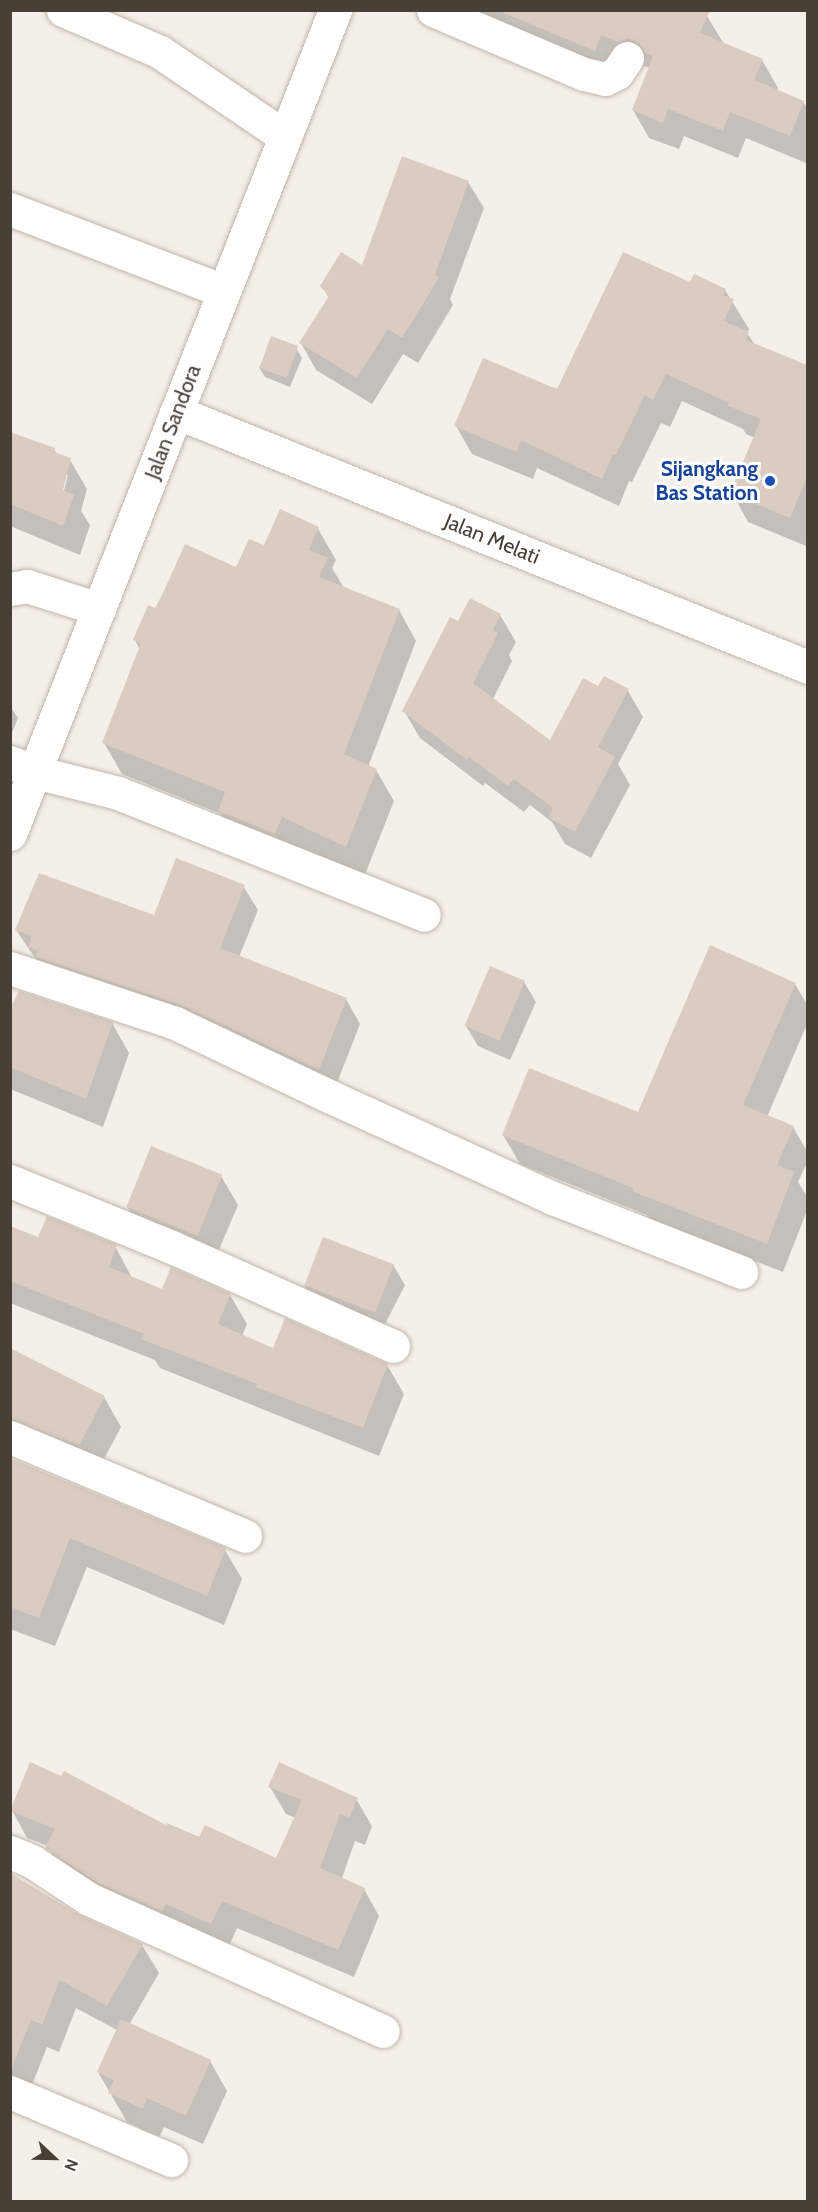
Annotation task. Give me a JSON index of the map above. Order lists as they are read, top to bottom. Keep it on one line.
{"streets":{"street":["Jalan Sandora","Jalan Melati"]},"crossings":[["Jalan Sandora","Jalan Melati"]],"places":["Sijangkang Bas Station"],"north":"right"}
